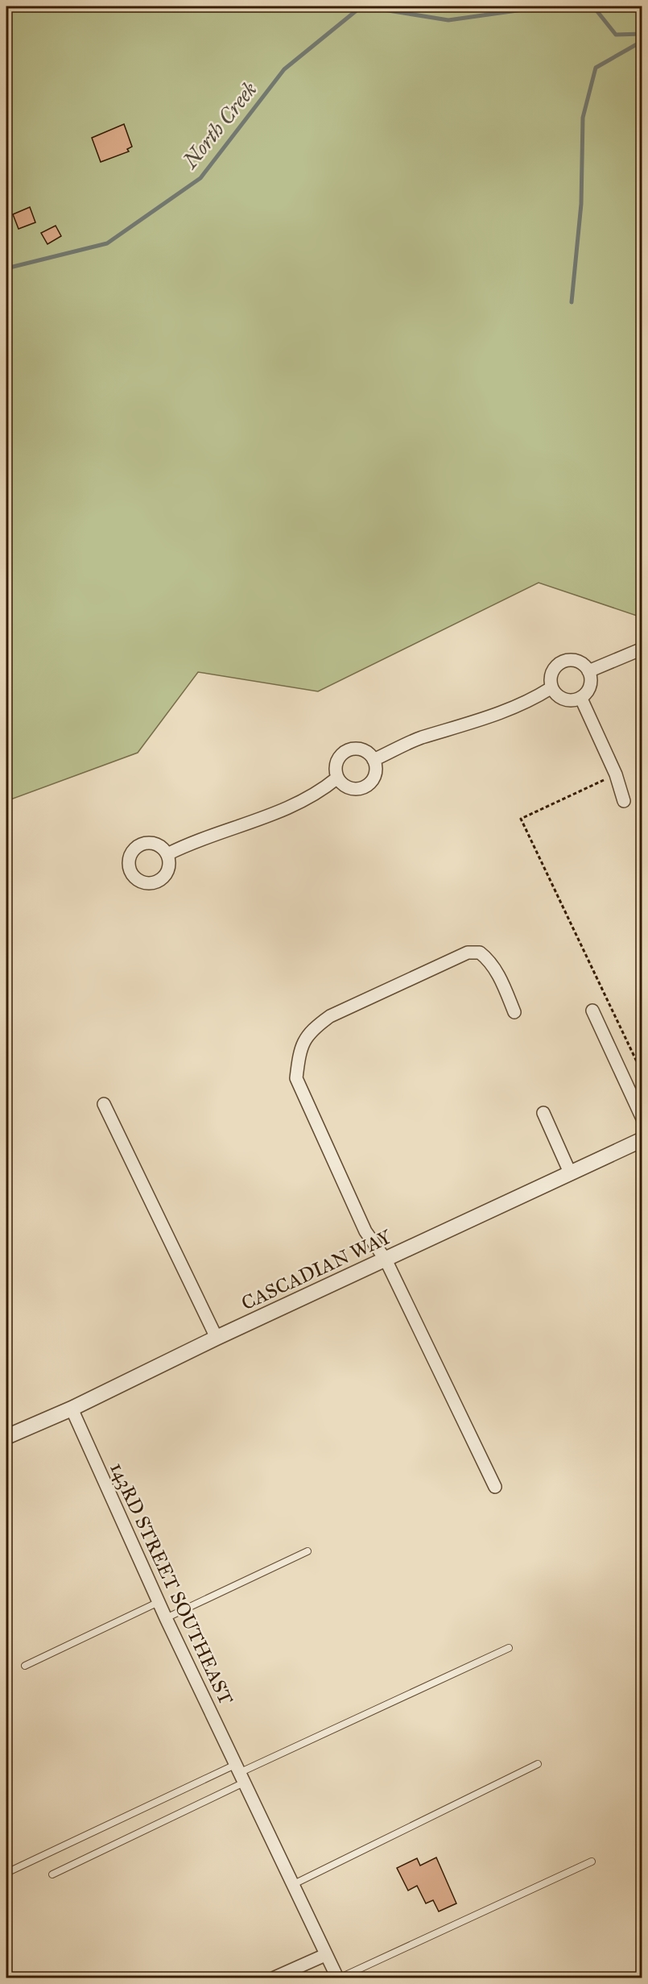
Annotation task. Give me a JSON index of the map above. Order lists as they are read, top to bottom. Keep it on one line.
{"streets":{"street":["CASCADIAN WAY","143RD STREET SOUTHEAST"]},"crossings":[["CASCADIAN WAY","143RD STREET SOUTHEAST"]],"water":["North Creek"]}
